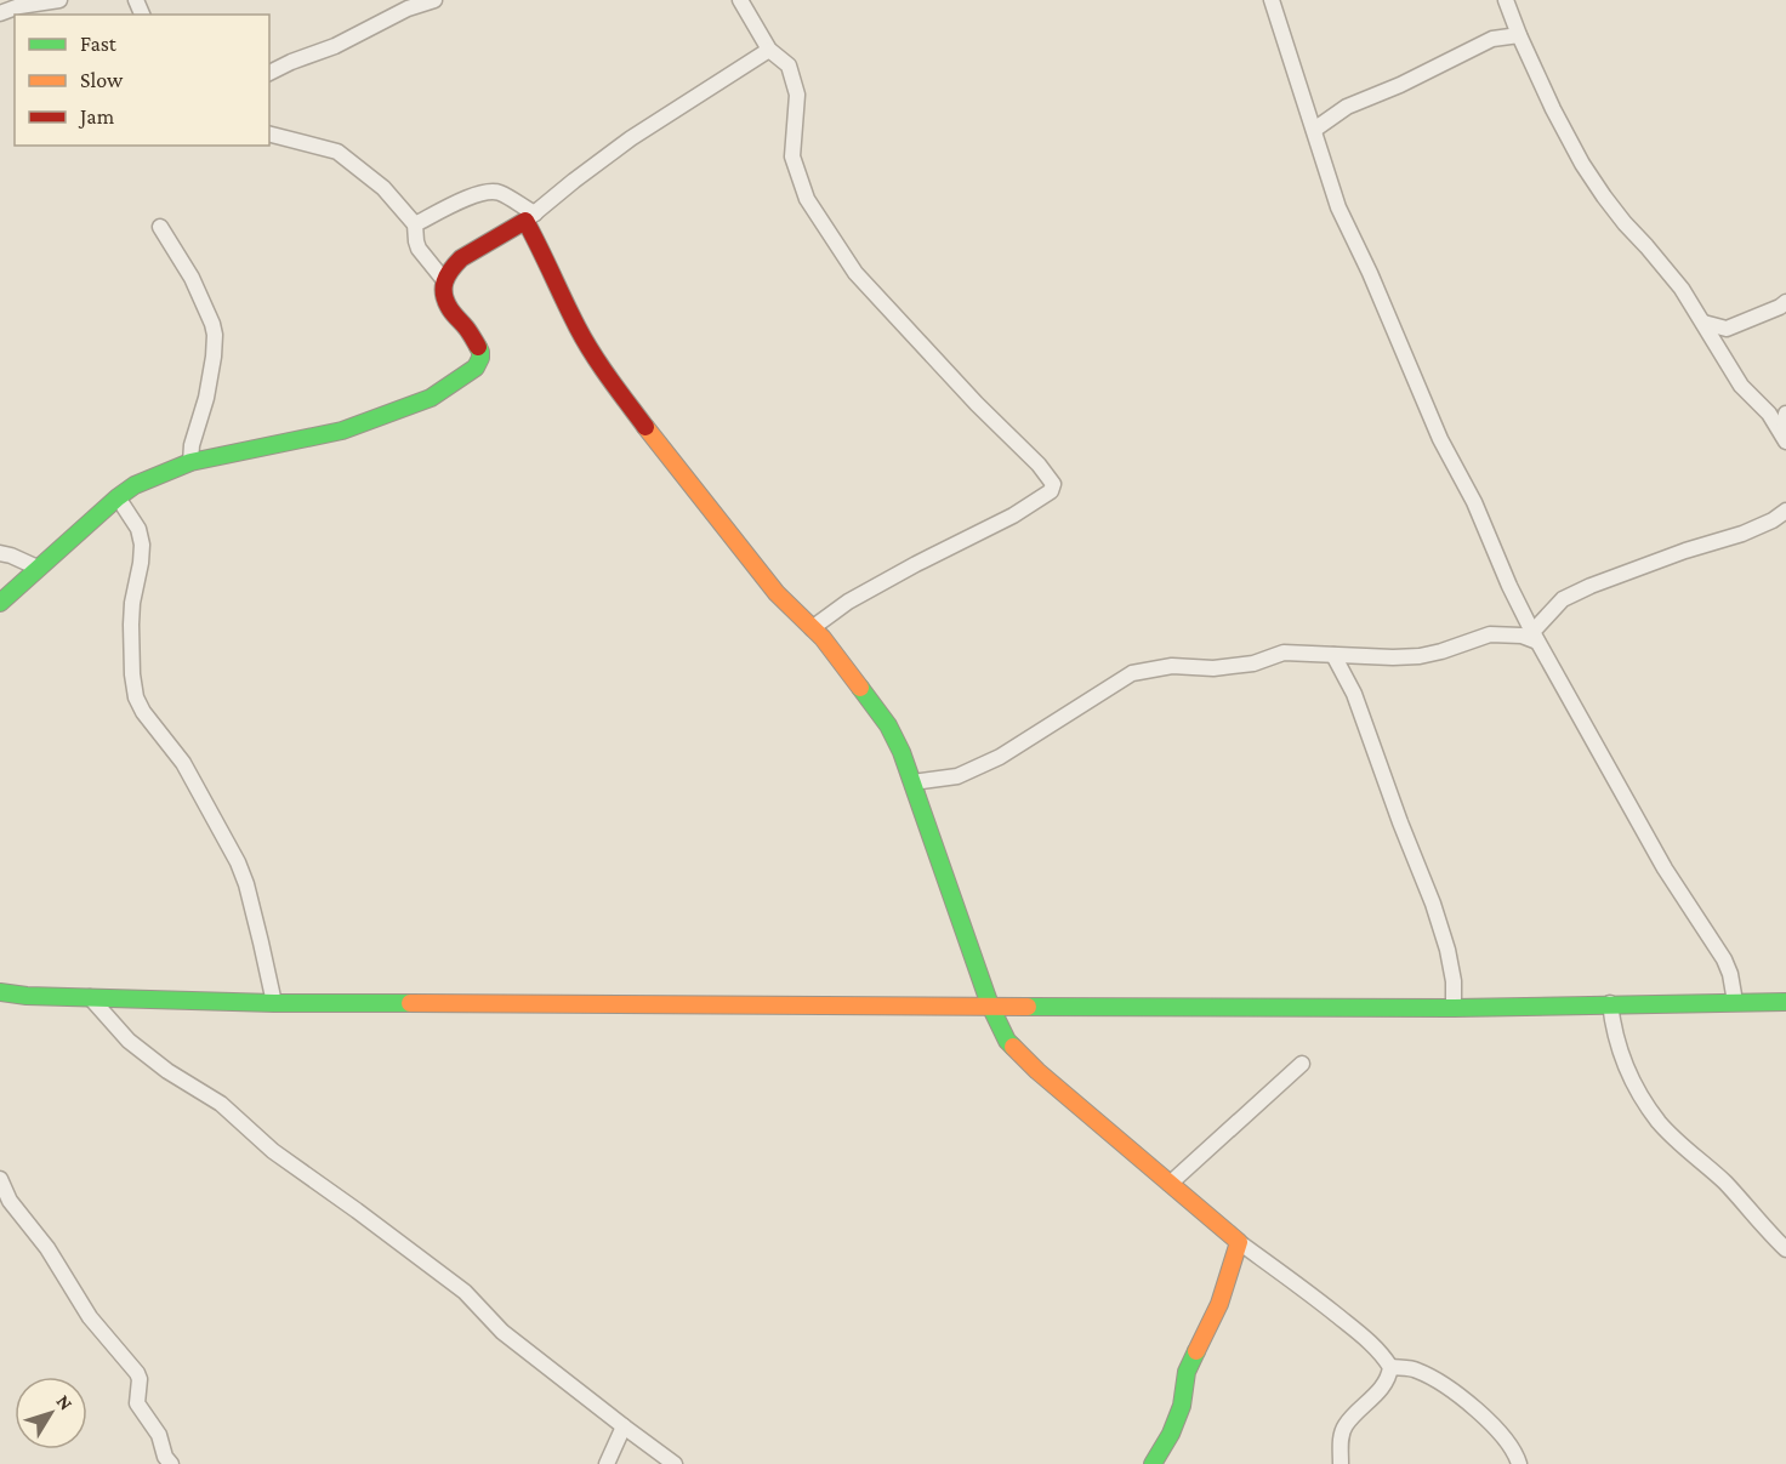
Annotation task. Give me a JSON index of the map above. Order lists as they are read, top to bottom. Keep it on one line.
{"legend":["Fast","Slow","Jam"],"north":"top right"}
